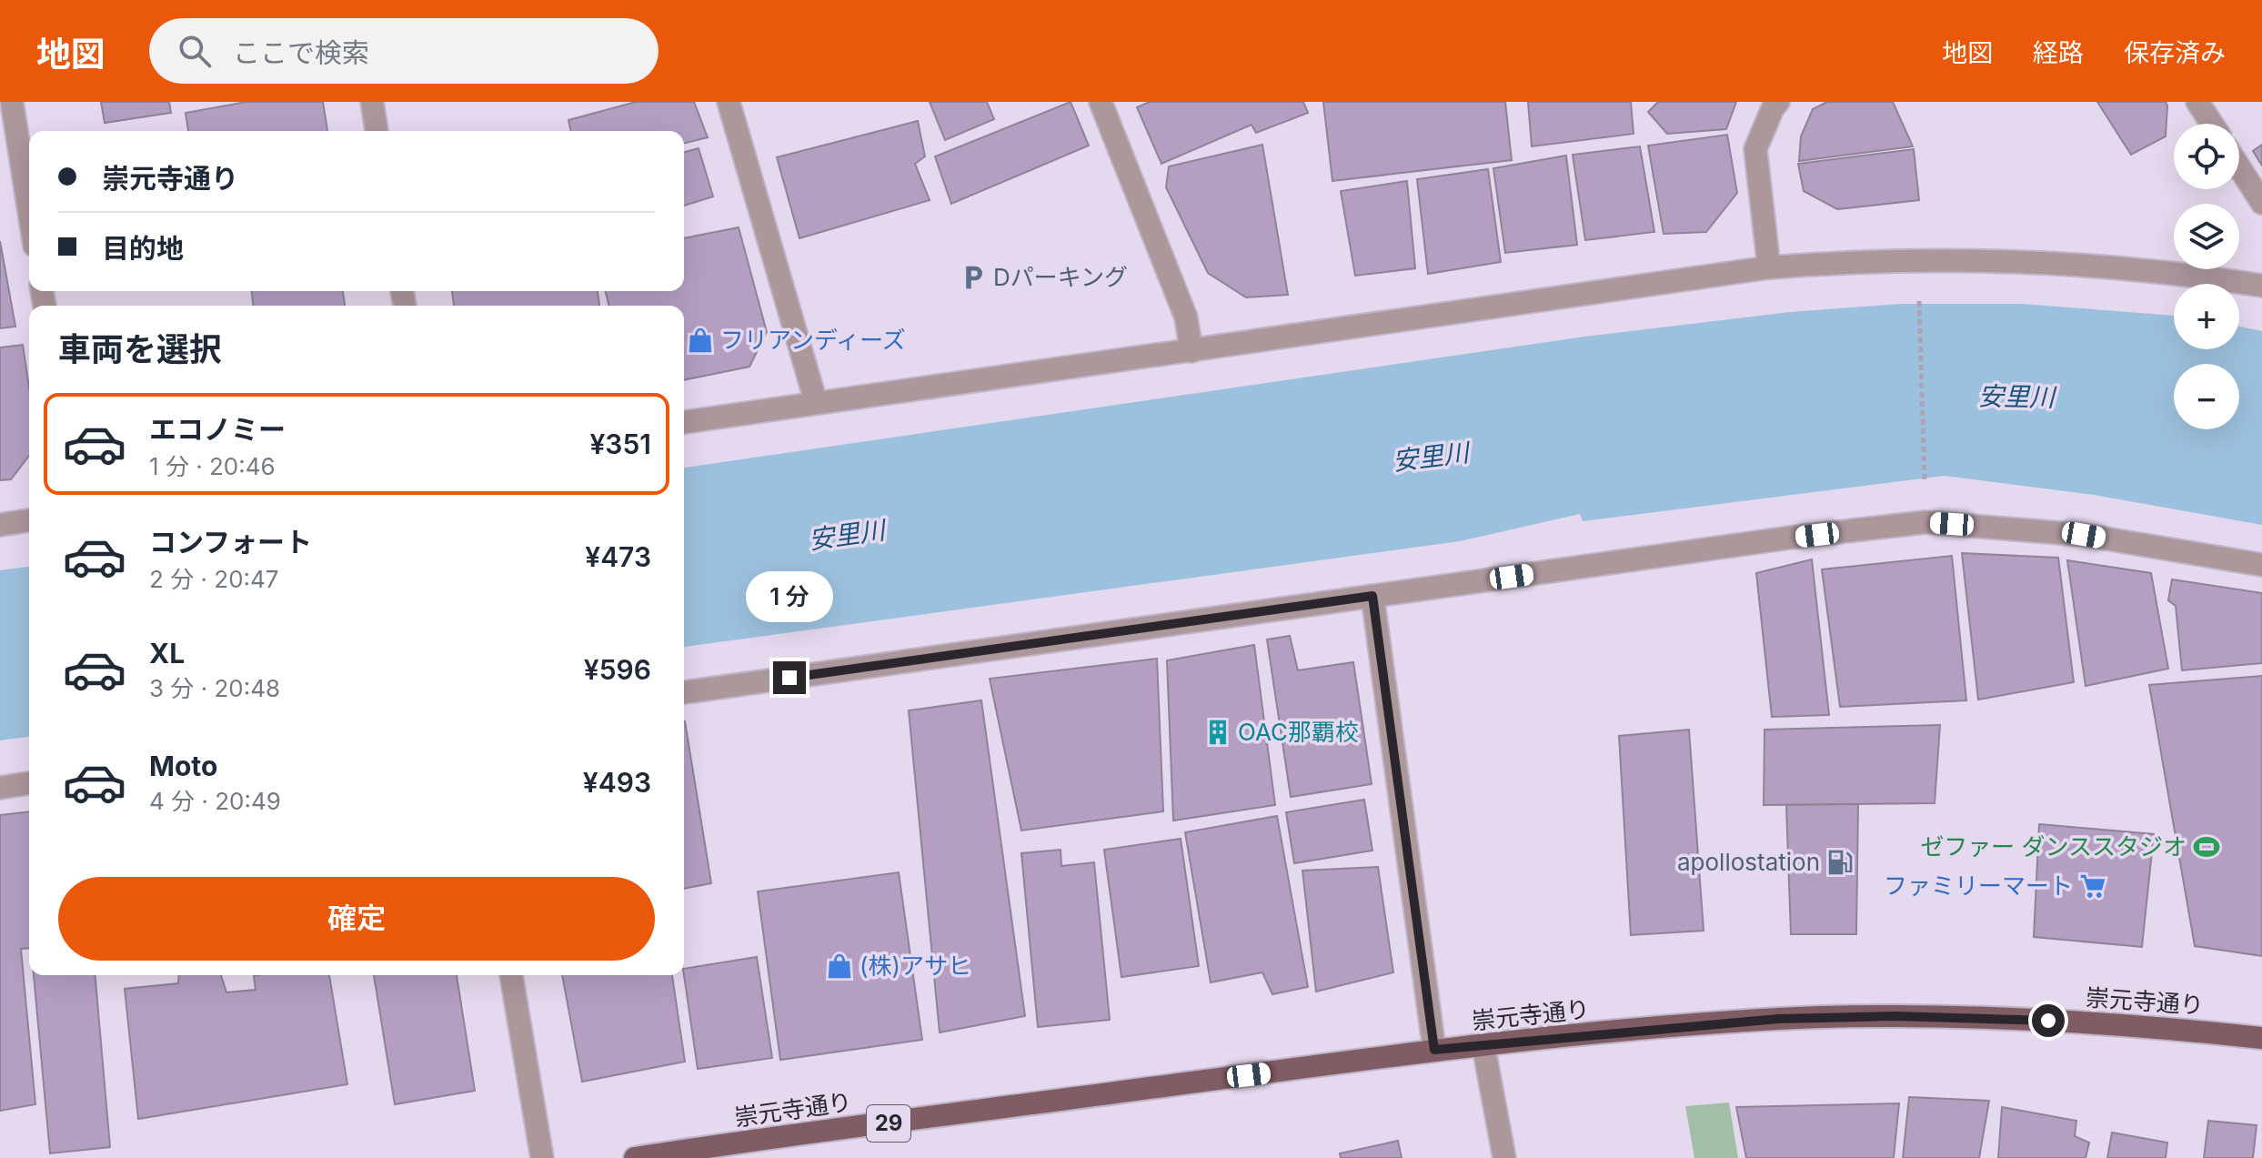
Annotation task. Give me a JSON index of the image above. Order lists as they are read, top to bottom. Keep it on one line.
{"streets":{"main road":["崇元寺通り","29"]},"water":["安里川"],"places":{"parking":["Dパーキング"],"shop":["フリアンディーズ","(株)アサヒ"],"building":["OAC那覇校"],"sports":["ゼファー ダンススタジオ"],"fuel station":["apollostation"],"supermarket":["ファミリーマート"]},"page":{"header":"地図","search":"ここで検索","nav":["地図","経路","保存済み"],"map_buttons":["+","−"],"banner":["崇元寺通り","目的地"],"heading":"車両を選択","list":[{"name":"エコノミー","note":"1 分 · 20:46","value":"¥351"},{"name":"コンフォート","note":"2 分 · 20:47","value":"¥473"},{"name":"XL","note":"3 分 · 20:48","value":"¥596"},{"name":"Moto","note":"4 分 · 20:49","value":"¥493"}],"bubble":"1 分","buttons":"確定"}}
